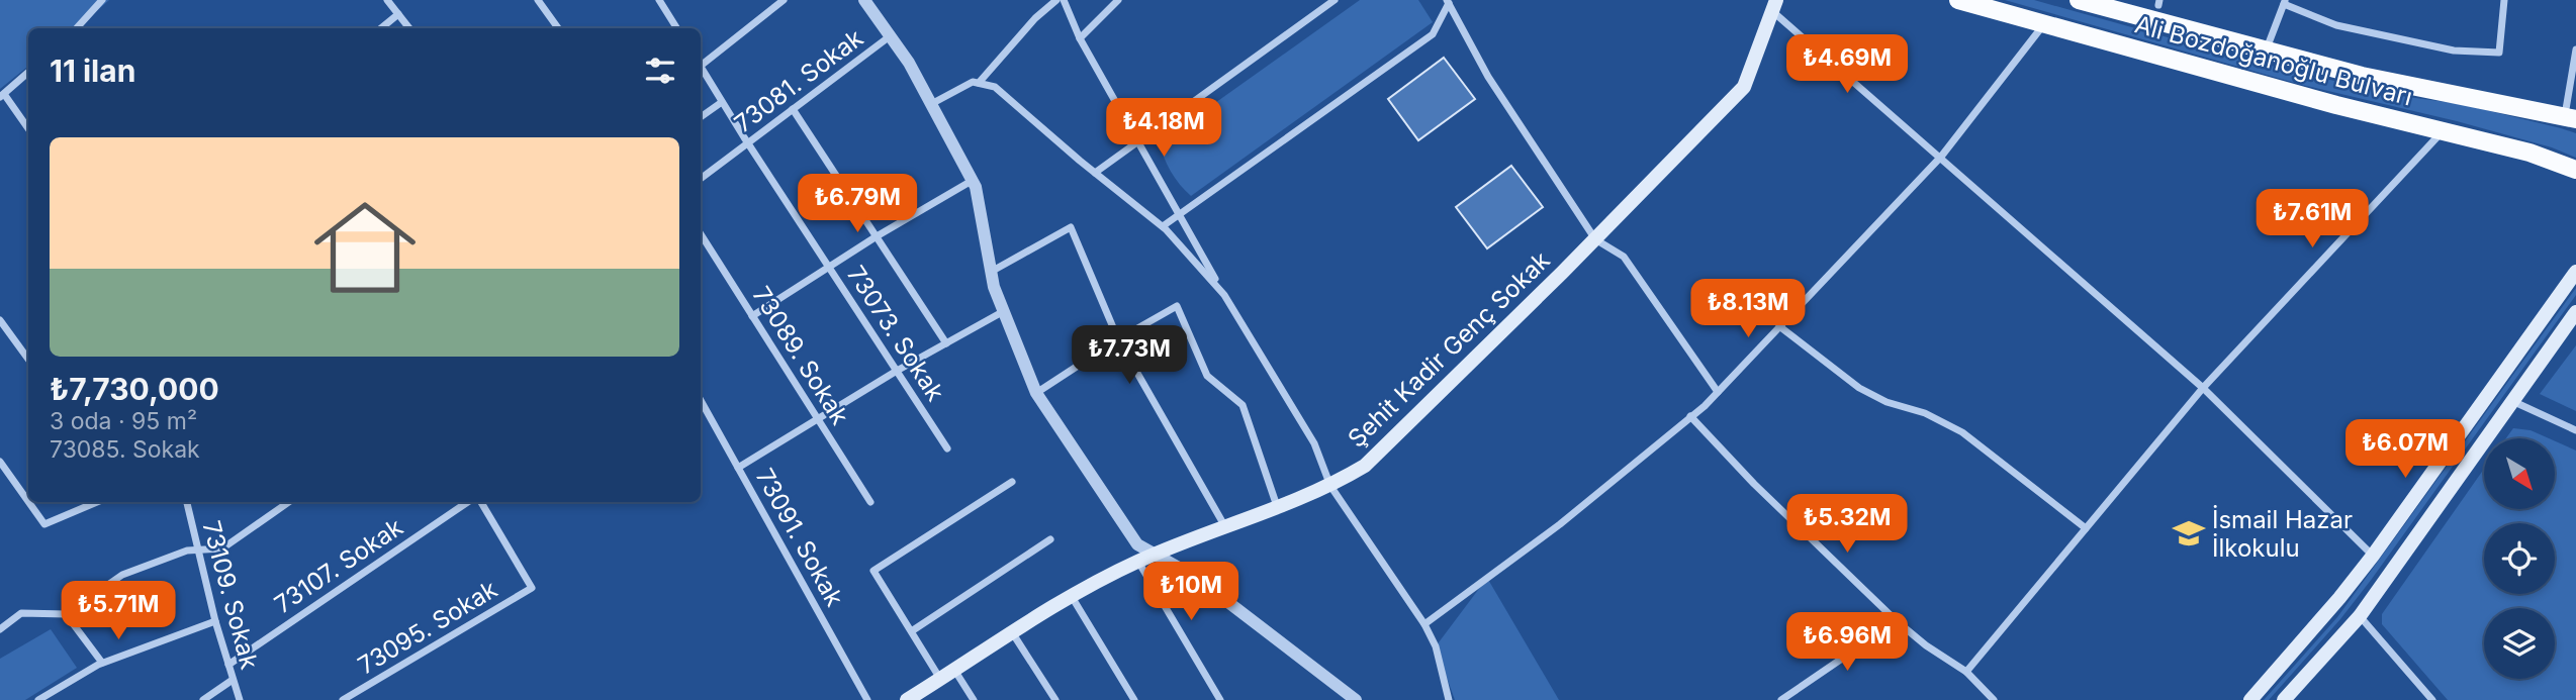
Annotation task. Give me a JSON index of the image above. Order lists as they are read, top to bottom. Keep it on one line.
{"streets":{"main road":["Ali Bozdoğanoğlu Bulvarı","Şehit Kadir Genç Sokak"],"street":["73081. Sokak","73073. Sokak","73089. Sokak","73091. Sokak","73107. Sokak","73109. Sokak","73095. Sokak"]},"crossings":[["73081. Sokak","73073. Sokak"],["73107. Sokak","73109. Sokak"]],"places":{"school or university":["İsmail Hazar İlkokulu"]},"north":"bottom right","page":{"heading":"11 ilan","price":["₺4.69M","₺4.18M","₺6.79M","₺7.61M","₺8.13M","₺7.73M","₺6.07M","₺5.32M","₺10M","₺5.71M","₺6.96M"],"list":[{"name":"₺7,730,000","note":"3 oda · 95 m² · 73085. Sokak"}]}}
